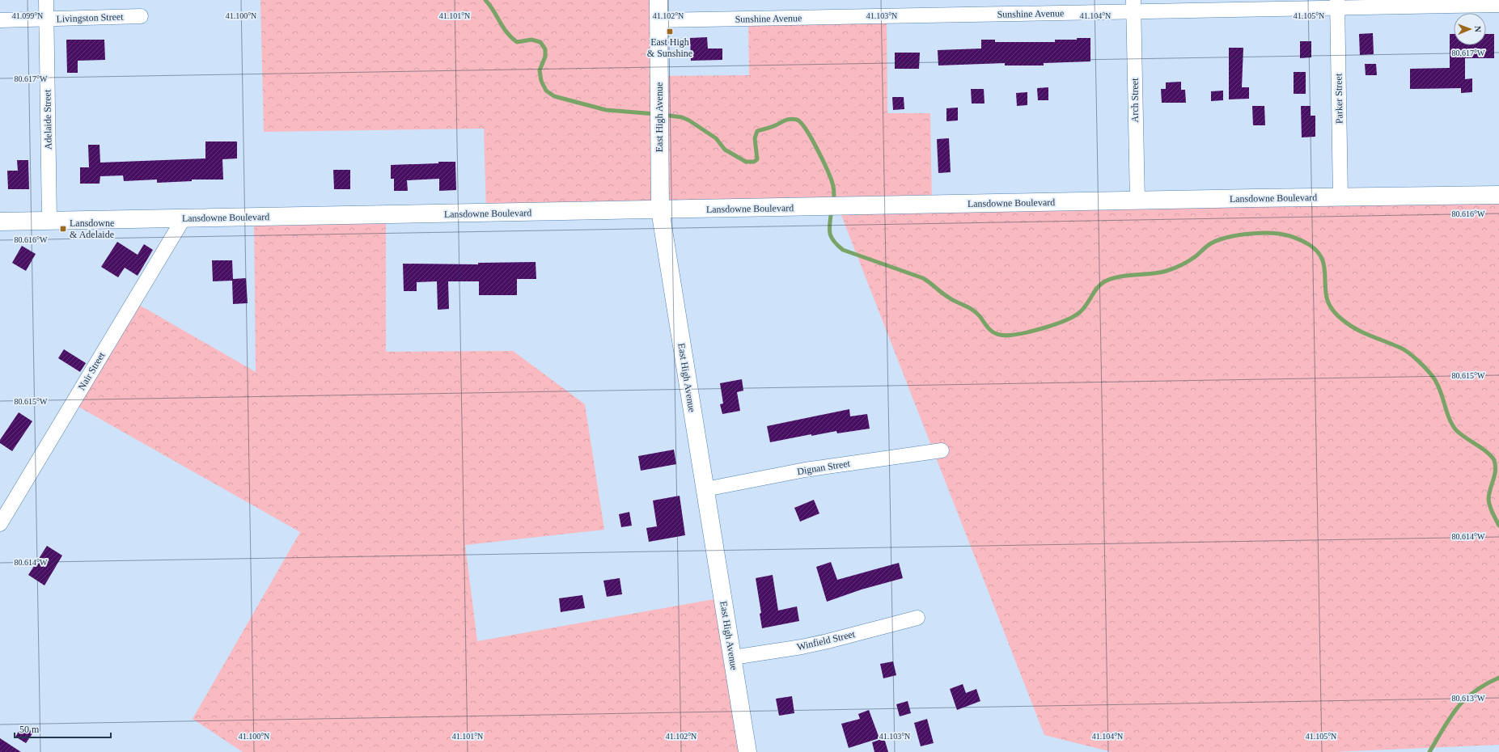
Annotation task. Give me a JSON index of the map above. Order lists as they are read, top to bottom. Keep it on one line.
{"streets":{"street":["Sunshine Avenue","Livingston Street","Parker Street","Arch Street","East High Avenue","Adelaide Street","Lansdowne Boulevard","Nair Street","Dignan Street","Winfield Street"]},"crossings":[["Sunshine Avenue","Parker Street"],["Sunshine Avenue","Arch Street"],["Sunshine Avenue","East High Avenue"],["Livingston Street","Adelaide Street"],["Parker Street","Lansdowne Boulevard"],["Arch Street","Lansdowne Boulevard"],["East High Avenue","Lansdowne Boulevard"],["East High Avenue","Dignan Street"],["East High Avenue","Winfield Street"],["Adelaide Street","Lansdowne Boulevard"],["Lansdowne Boulevard","Nair Street"]],"places":{"transit":["East High & Sunshine","Lansdowne & Adelaide"]},"scale_bar":"50 m","north":"right","coordinates":["41.099°N","41.100°N","41.101°N","41.102°N","41.103°N","41.104°N","41.105°N","80.617°W","80.616°W","80.615°W","80.614°W","80.613°W"]}
